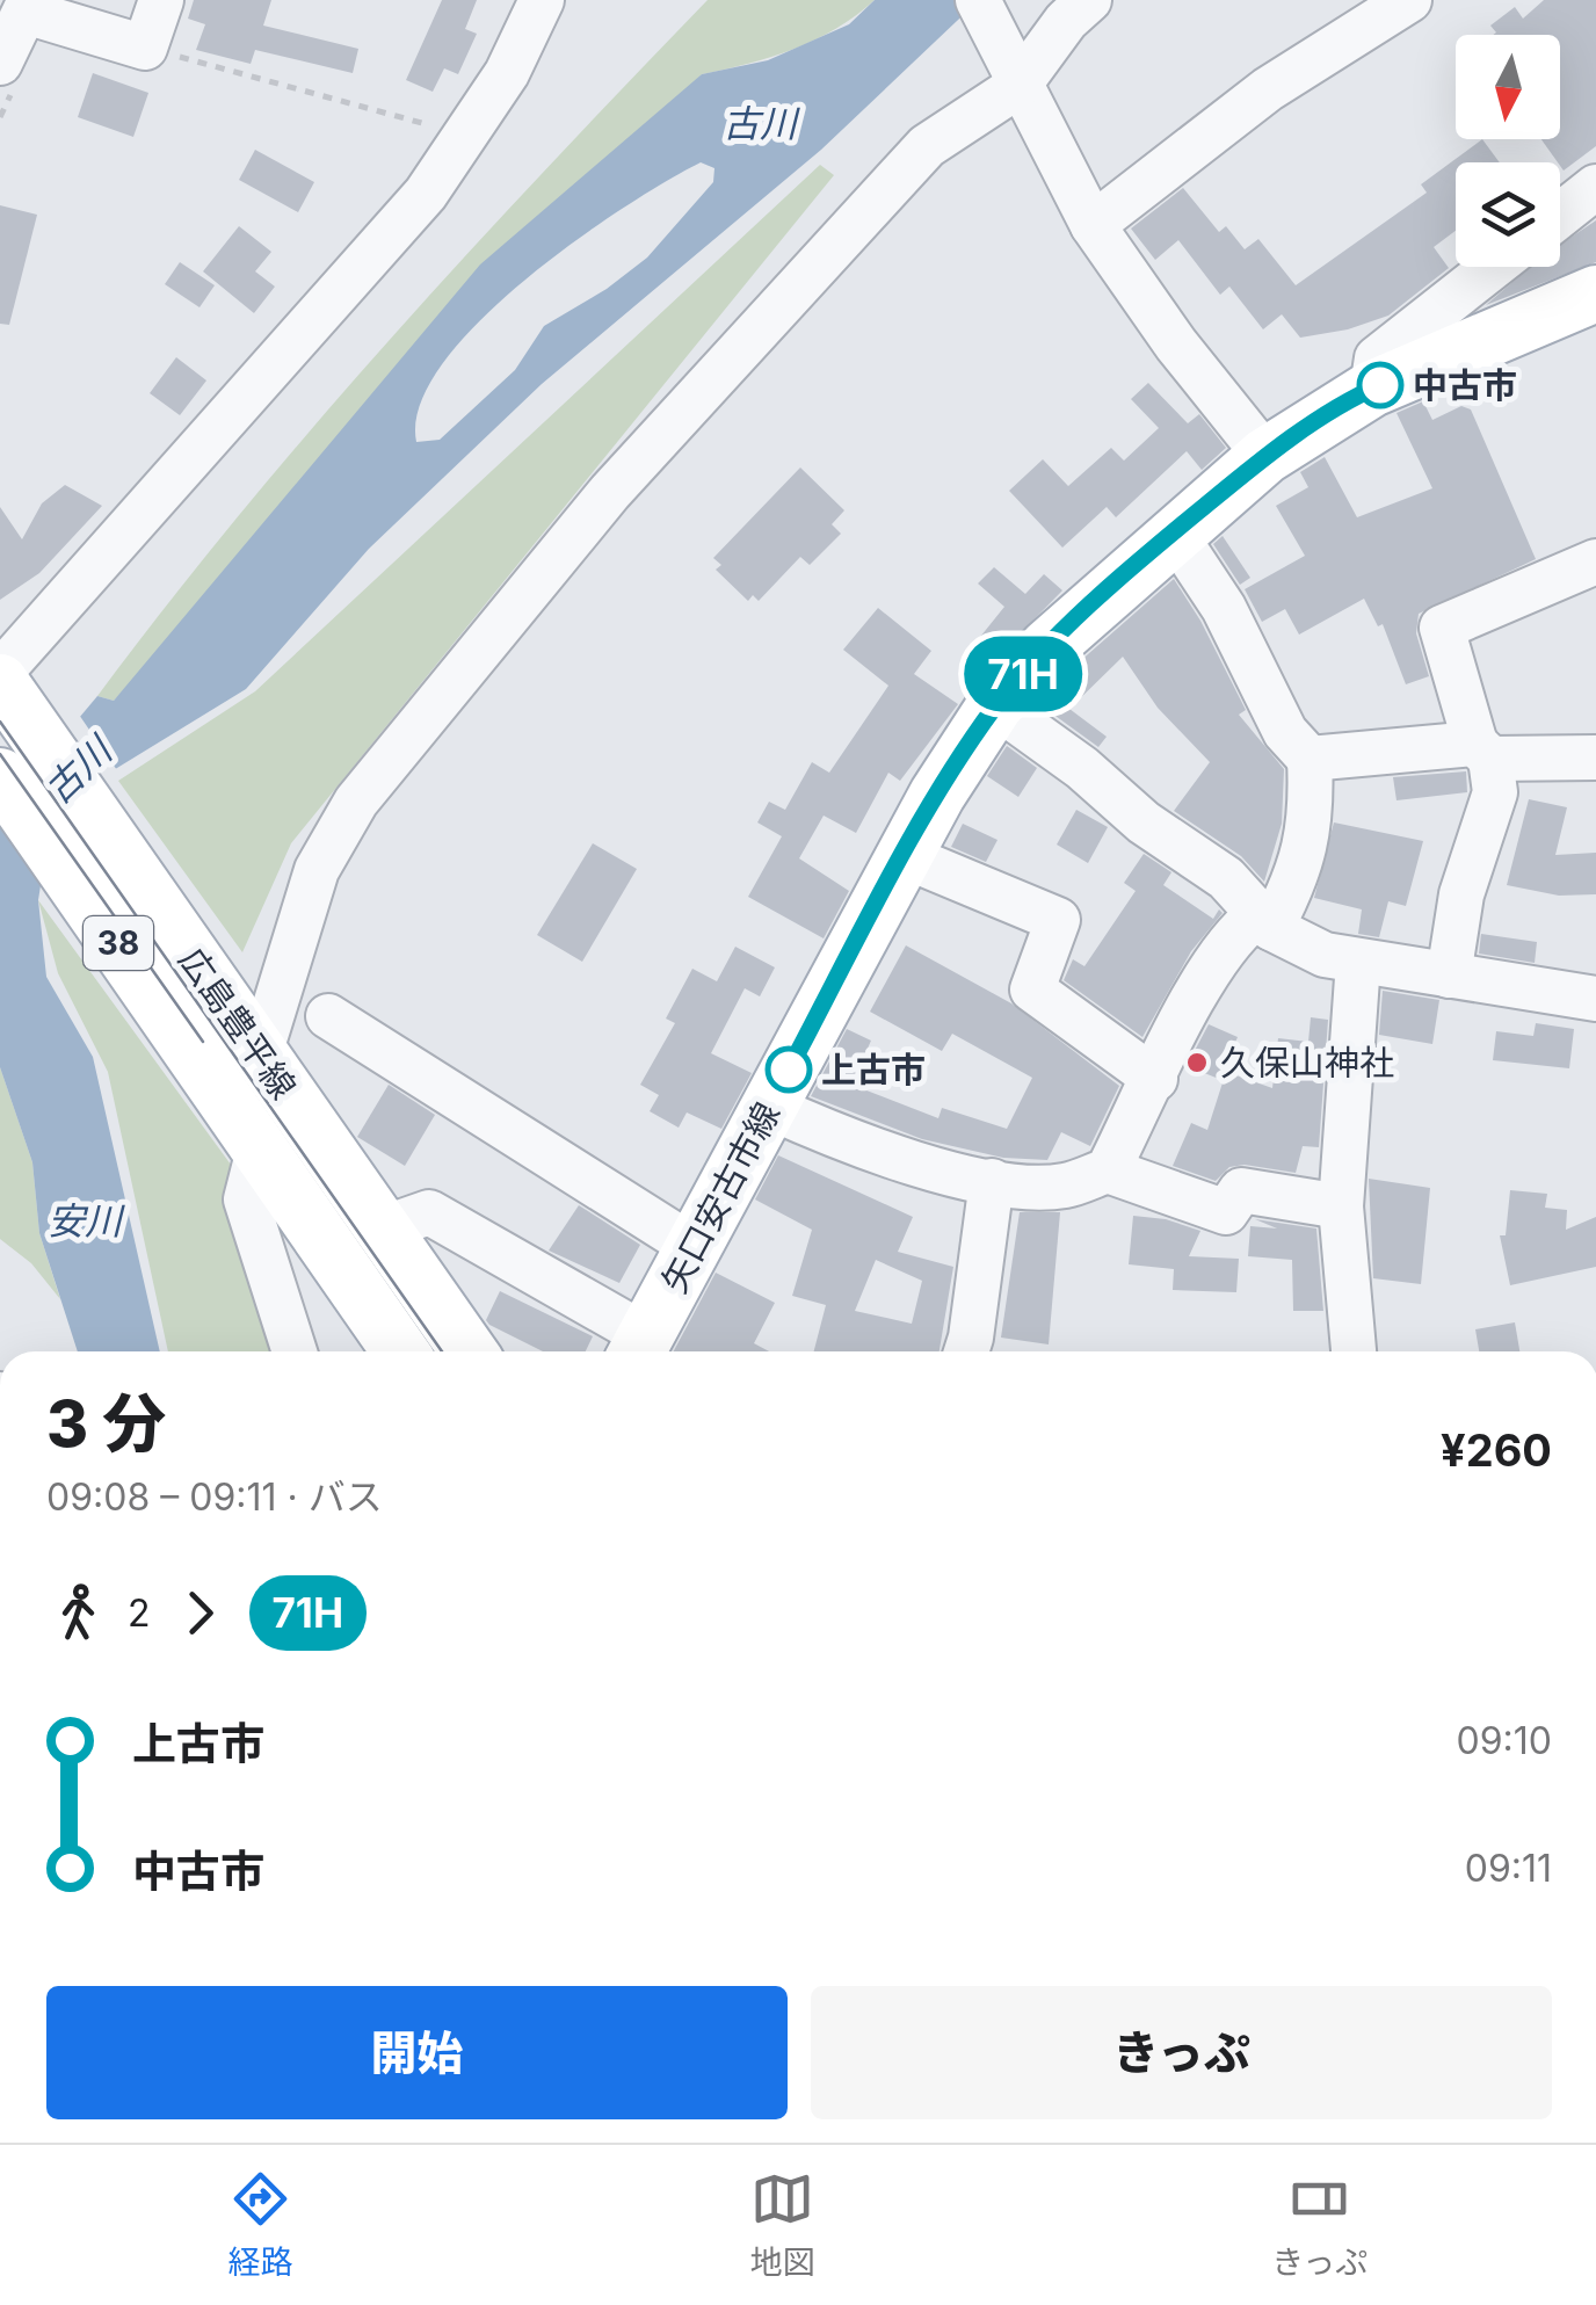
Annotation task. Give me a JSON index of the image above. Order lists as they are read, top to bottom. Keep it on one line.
{"streets":{"main road":["38","広島豊平線","矢口安古市線"]},"water":["古川","安川"],"places":["中古市","久保山神社","上古市"],"lines":["bus line 71H"],"north":"bottom","page":{"on_map":"71H","heading":["3 分","09:08 – 09:11 · バス","¥260"],"legs":["2","71H"],"list":[{"name":"上古市","value":"09:10"},{"name":"中古市","value":"09:11"}],"buttons":["開始","きっぷ"],"tabs":["経路","地図","きっぷ"]}}
